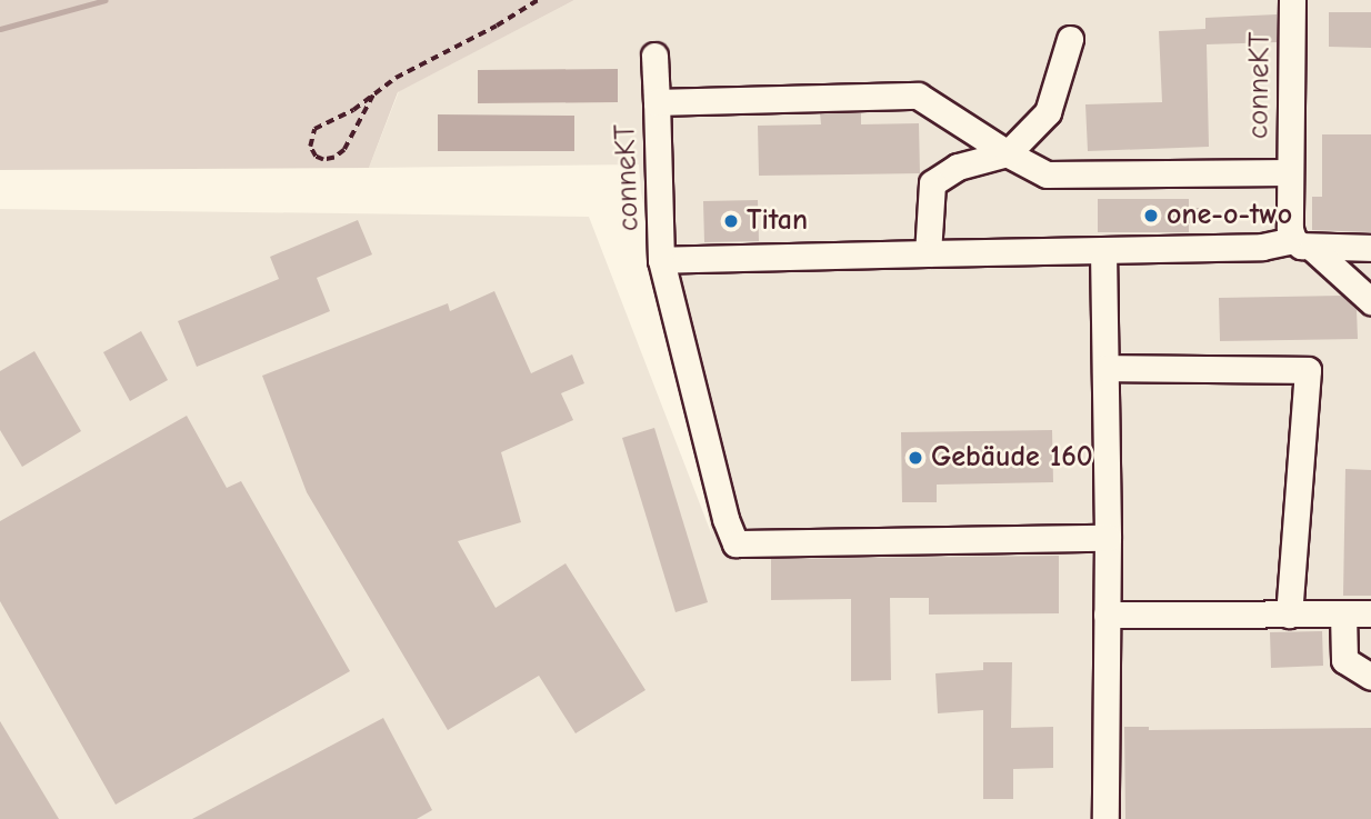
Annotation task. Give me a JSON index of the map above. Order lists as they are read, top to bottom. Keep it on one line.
{"streets":{"street":["conneKT"]},"places":["one-o-two","Titan","Gebäude 160"]}
